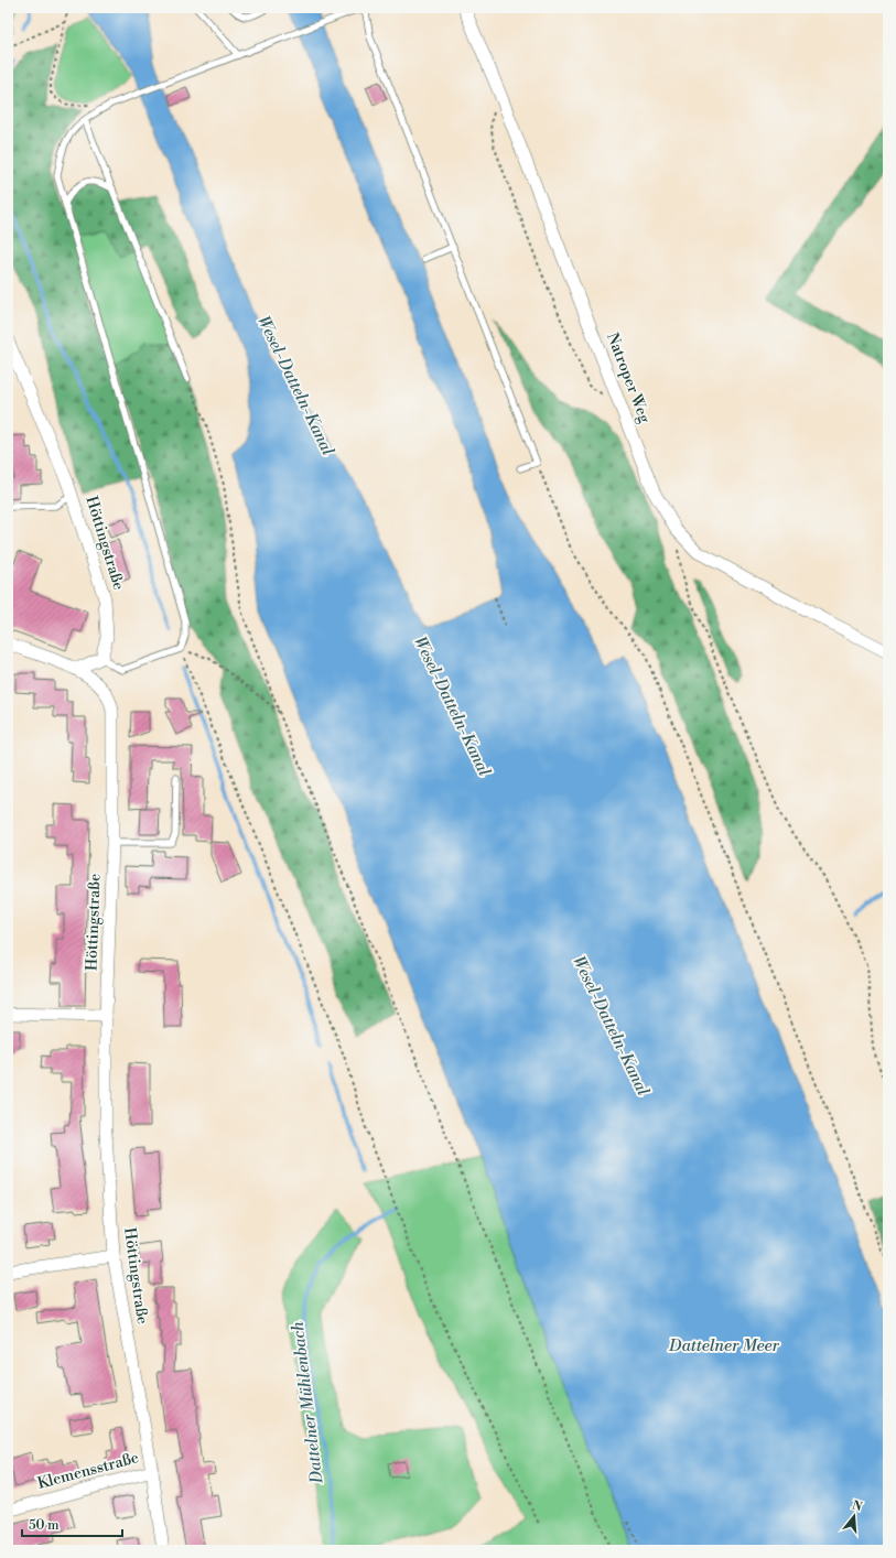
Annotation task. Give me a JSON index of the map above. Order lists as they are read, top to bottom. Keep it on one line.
{"streets":{"street":["Natroper Weg","Höttingstraße","Klemensstraße"]},"crossings":[["Höttingstraße","Klemensstraße"]],"water":["Wesel-Datteln-Kanal","Dattelner Meer","Dattelner Mühlenbach"],"scale_bar":"50 m","north":"top"}
